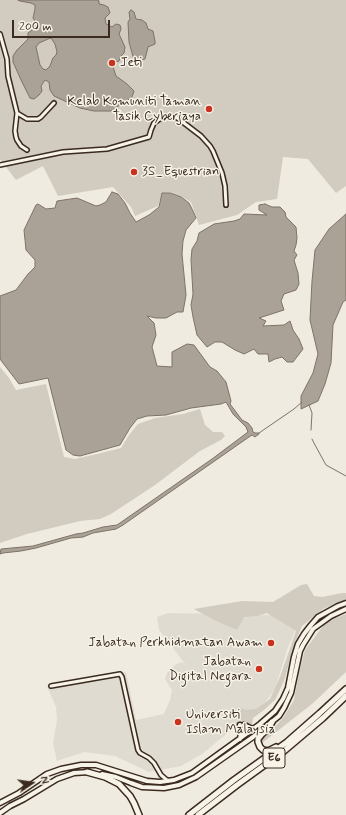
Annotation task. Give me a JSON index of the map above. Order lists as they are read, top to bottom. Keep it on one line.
{"streets":{"highway":["E6"]},"places":["Jeti","Kelab Komuniti Taman Tasik Cyberjaya","3S_Equestrian","Jabatan Perkhidmatan Awam","Jabatan Digital Negara","Universiti Islam Malaysia"],"scale_bar":"200 m","north":"right"}
